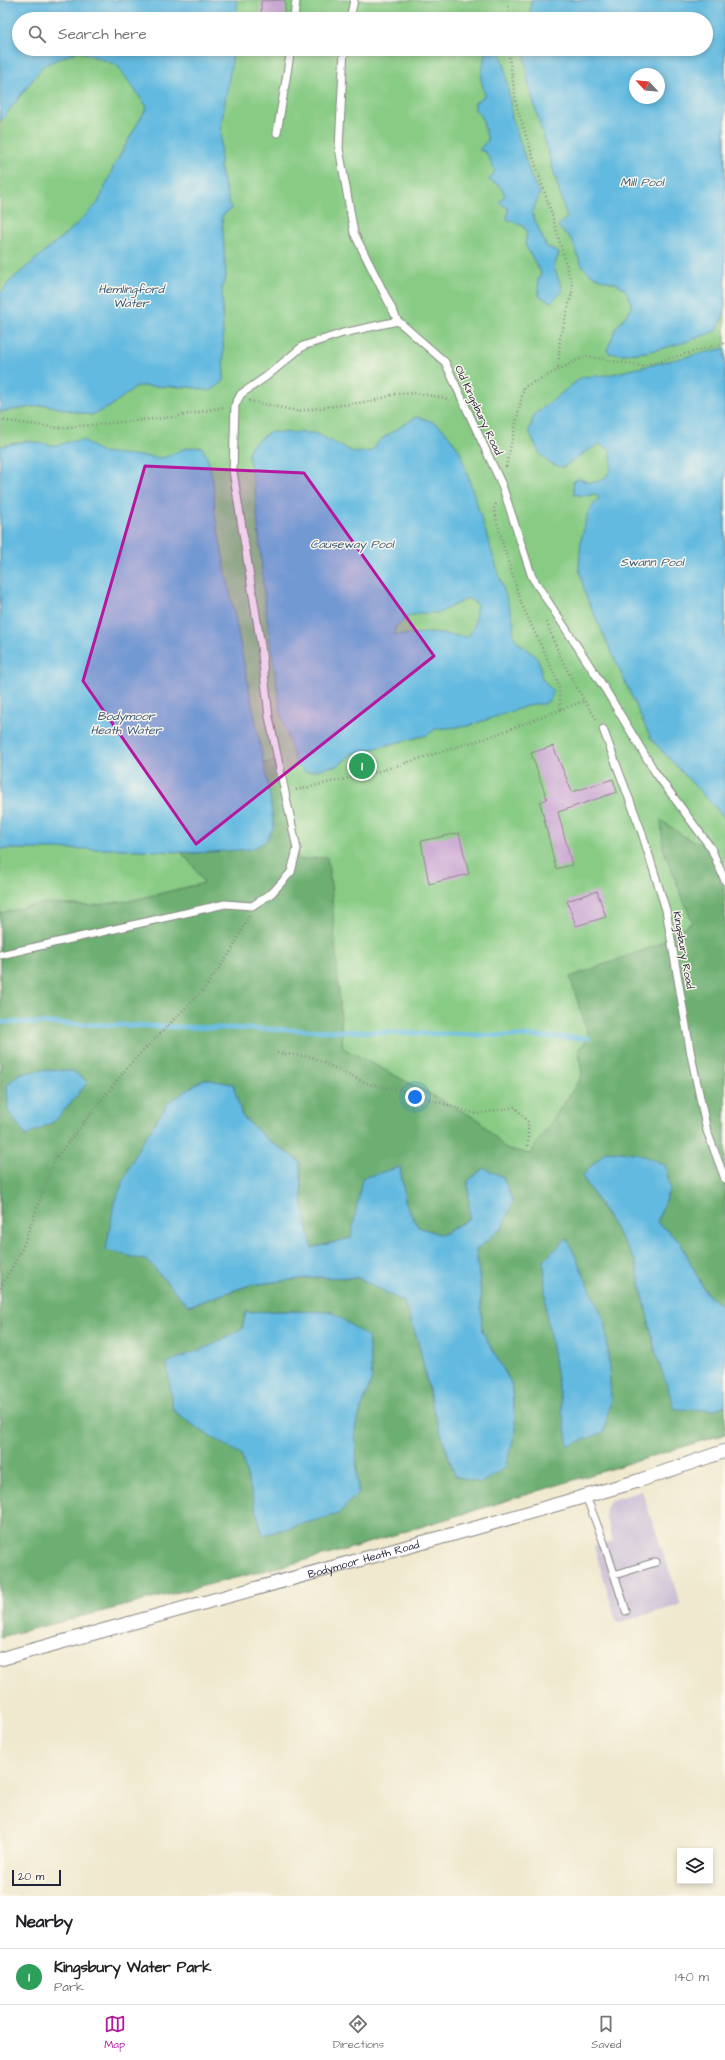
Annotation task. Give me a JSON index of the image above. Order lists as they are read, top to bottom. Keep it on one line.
{"streets":{"street":["Bodymoor Heath Road"],"lane":["Old Kingsbury Road","Kingsbury Road"]},"water":["Mill Pool","Hemlingford Water","Causeway Pool","Swann Pool","Bodymoor Heath Water"],"scale_bar":"20 m","north":"top left","page":{"search":"Search here","pins":"1","scale":"20 m","heading":"Nearby","list":[{"mark":"1","name":"Kingsbury Water Park","note":"Park","value":"140 m"}],"nav":["Map","Directions","Saved"]}}
